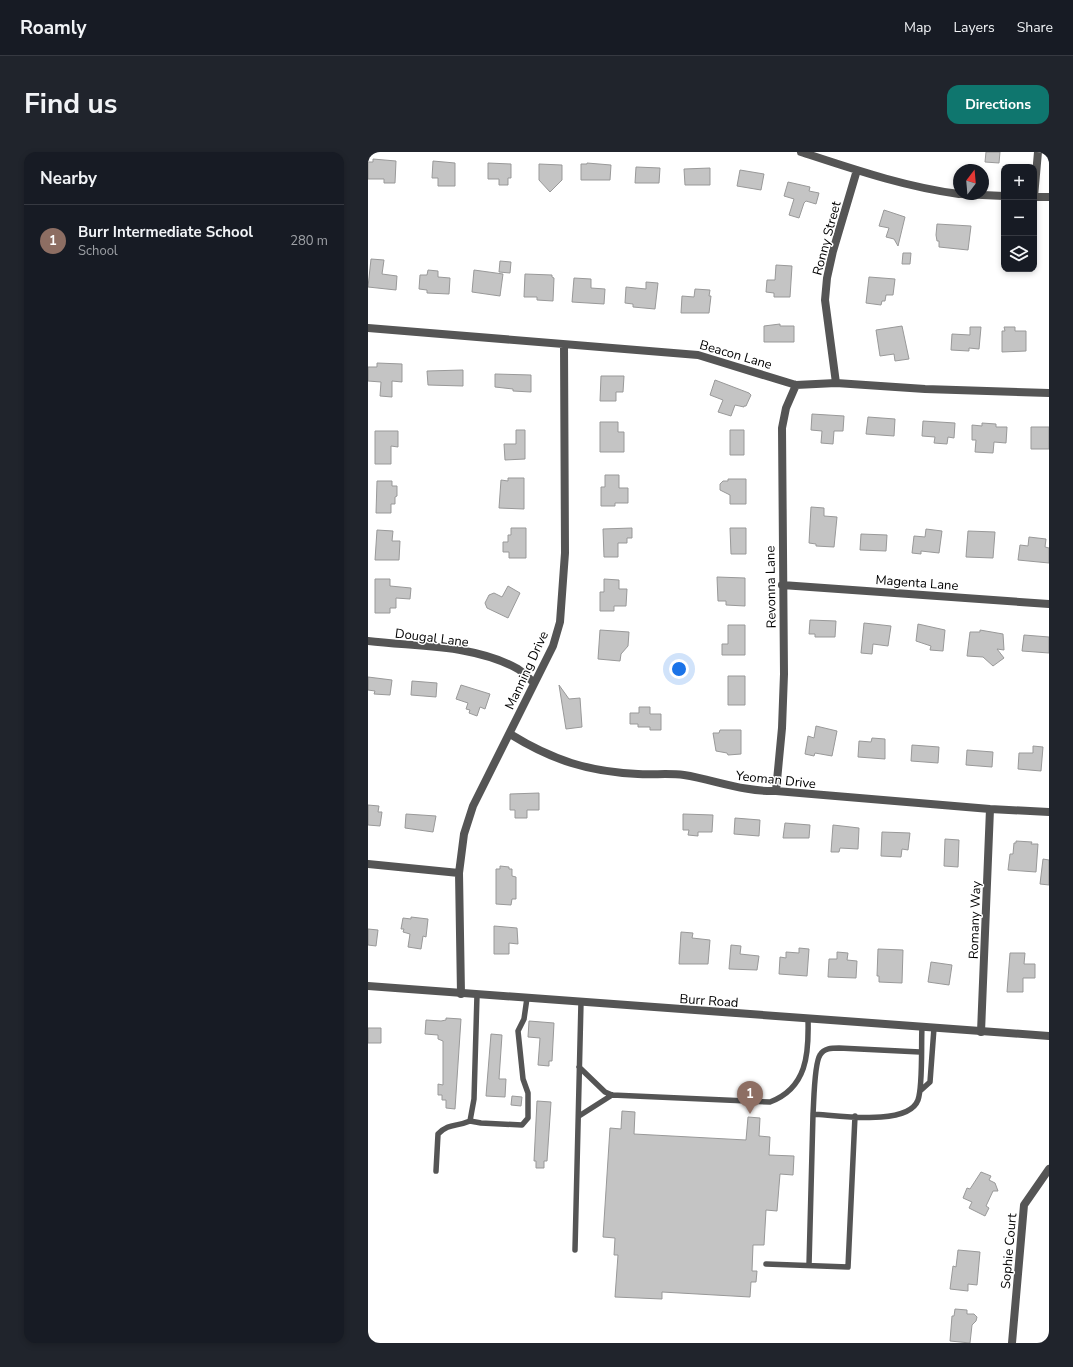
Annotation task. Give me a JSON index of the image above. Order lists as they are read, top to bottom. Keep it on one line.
{"streets":{"street":["Ronny Street","Beacon Lane","Magenta Lane","Revonna Lane","Dougal Lane","Manning Drive","Yeoman Drive","Romany Way","Burr Road","Sophie Court"]},"crossings":[["Ronny Street","Beacon Lane"],["Beacon Lane","Revonna Lane"],["Beacon Lane","Manning Drive"],["Magenta Lane","Revonna Lane"],["Revonna Lane","Yeoman Drive"],["Dougal Lane","Manning Drive"],["Manning Drive","Yeoman Drive"],["Manning Drive","Burr Road"],["Yeoman Drive","Romany Way"],["Romany Way","Burr Road"]],"north":"top","page":{"header":"Roamly","nav":["Map","Layers","Share"],"title":"Find us","buttons":"Directions","heading":"Nearby","map_buttons":["+","−"],"list":[{"mark":"1","name":"Burr Intermediate School","note":"School","value":"280 m"}],"pins":"1"}}
